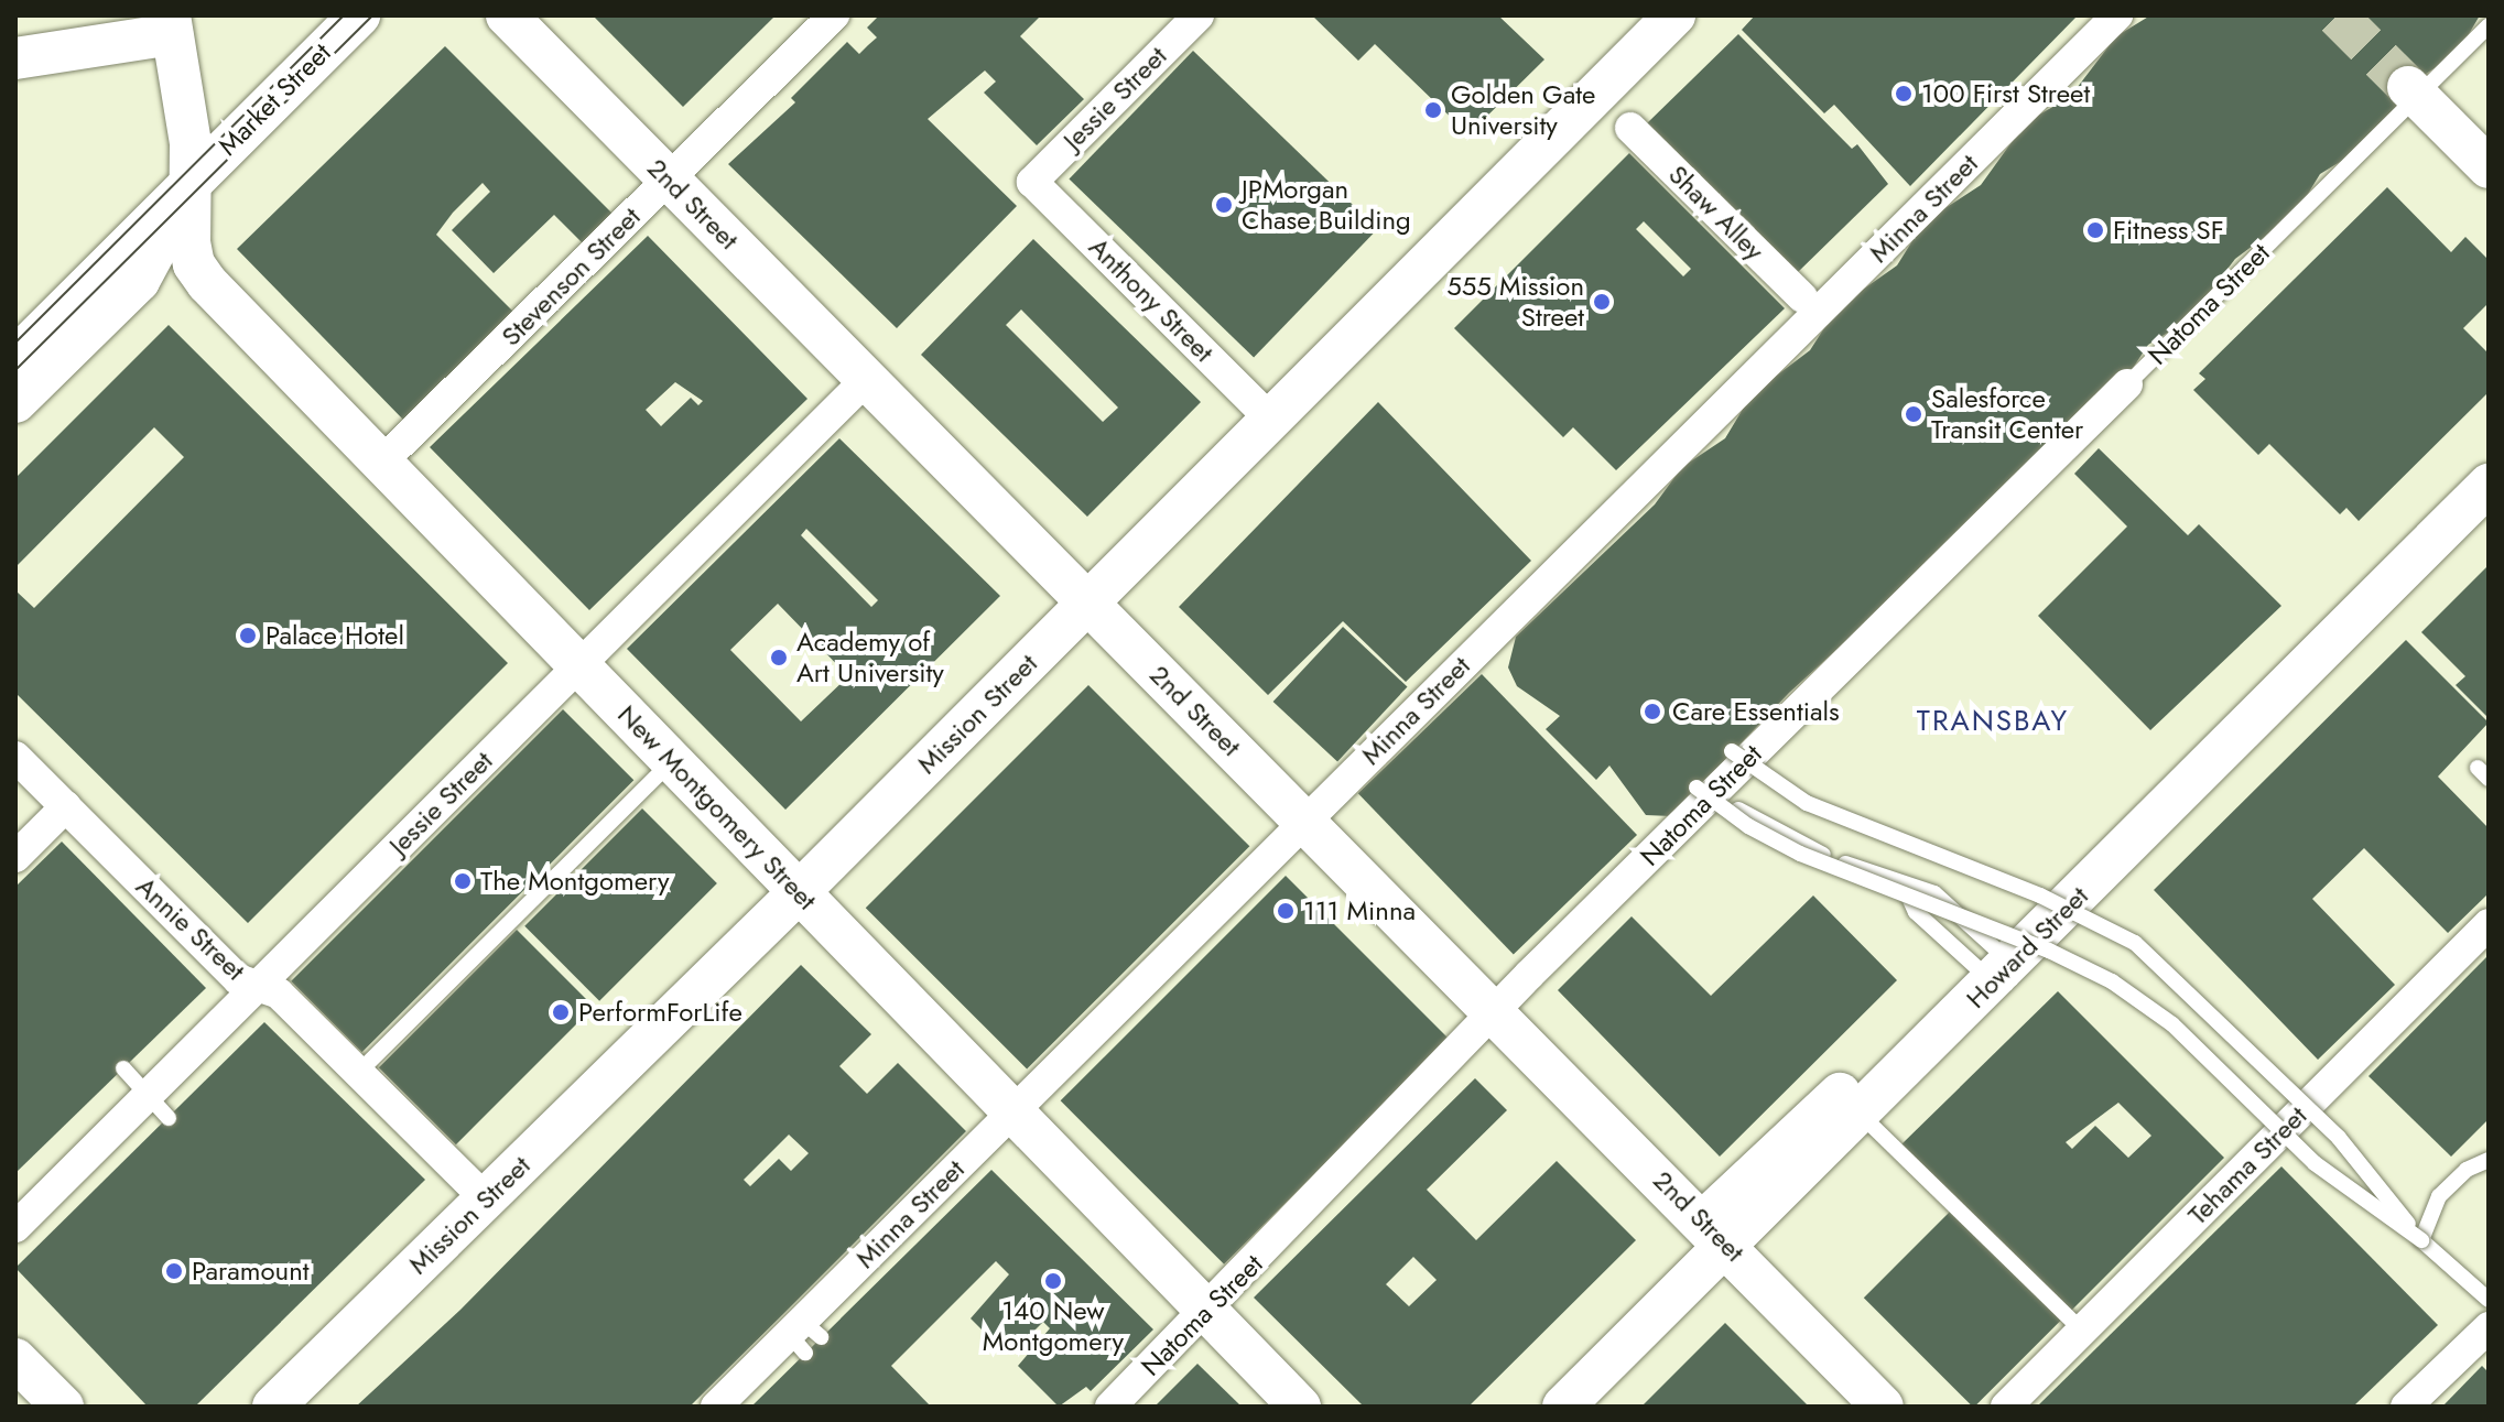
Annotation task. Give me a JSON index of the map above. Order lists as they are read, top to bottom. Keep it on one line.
{"streets":{"street":["Jessie Street","Market Street","2nd Street","Minna Street","Shaw Alley","Stevenson Street","Anthony Street","Natoma Street","Mission Street","New Montgomery Street","Annie Street","Howard Street","Tehama Street"]},"crossings":[["Jessie Street","2nd Street"],["Jessie Street","Anthony Street"],["Jessie Street","New Montgomery Street"],["Jessie Street","Annie Street"],["Market Street","New Montgomery Street"],["2nd Street","Minna Street"],["2nd Street","Stevenson Street"],["2nd Street","Natoma Street"],["2nd Street","Mission Street"],["2nd Street","Howard Street"],["Minna Street","New Montgomery Street"],["Stevenson Street","New Montgomery Street"],["Anthony Street","Mission Street"],["Natoma Street","New Montgomery Street"],["Mission Street","New Montgomery Street"],["Mission Street","Annie Street"]],"districts":["TRANSBAY"],"places":["100 First Street","Golden Gate University","JPMorgan Chase Building","Fitness SF","555 Mission Street","Salesforce Transit Center","Palace Hotel","Academy of Art University","Care Essentials","The Montgomery","111 Minna","PerformForLife","Paramount","140 New Montgomery"]}
